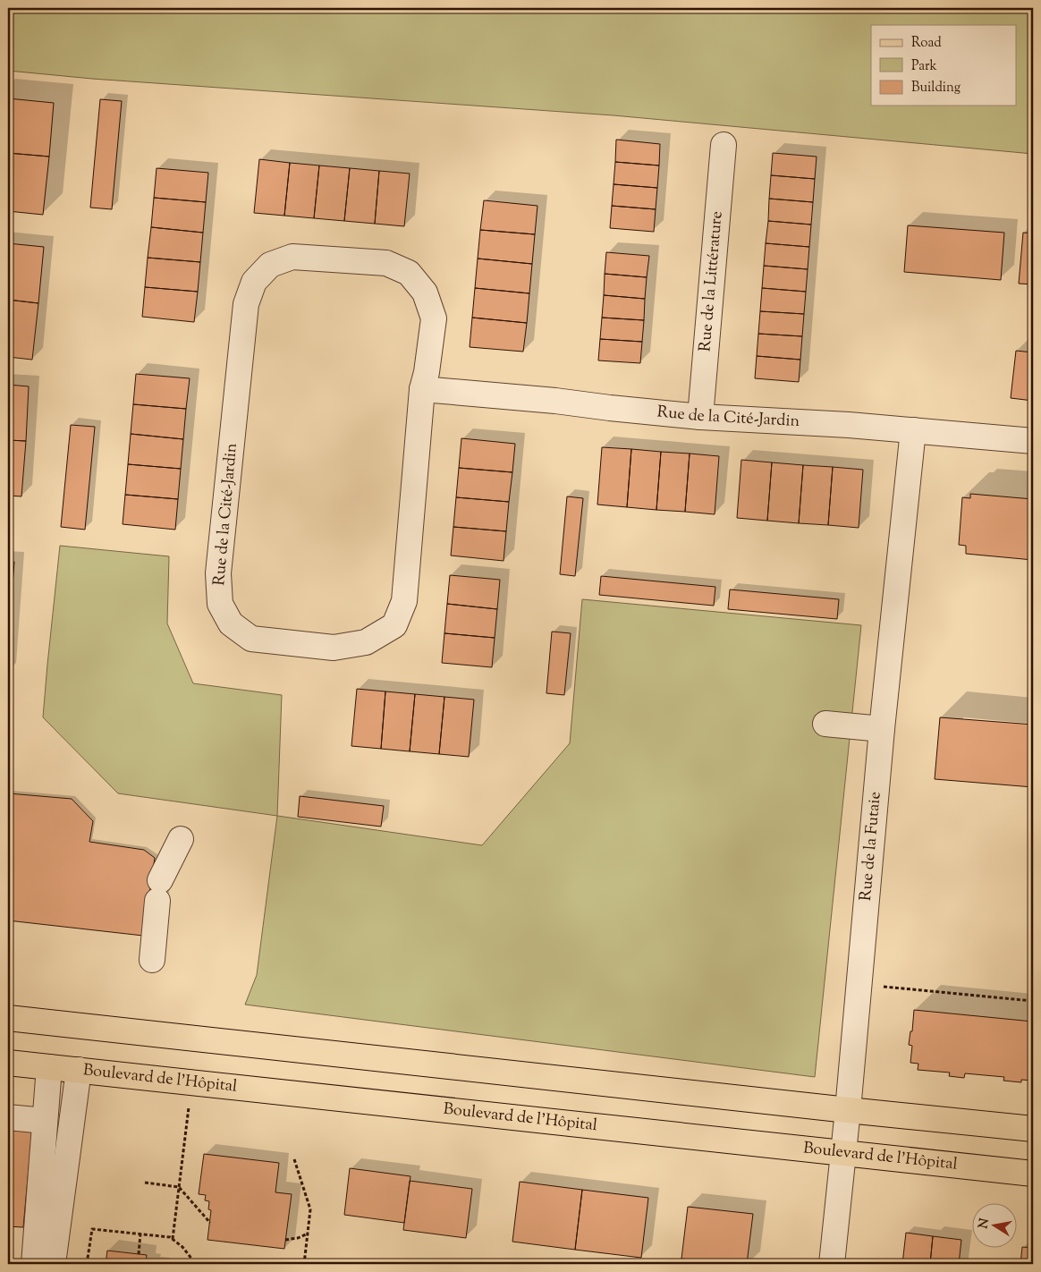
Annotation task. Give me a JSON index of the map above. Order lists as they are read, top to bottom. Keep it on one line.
{"streets":{"main road":["Boulevard de l'Hôpital"],"street":["Rue de la Littérature","Rue de la Cité-Jardin","Rue de la Futaie"]},"crossings":[["Rue de la Littérature","Rue de la Cité-Jardin"],["Rue de la Cité-Jardin","Rue de la Futaie"],["Rue de la Futaie","Boulevard de l'Hôpital"]],"legend":["Road","Park","Building"],"north":"left"}
